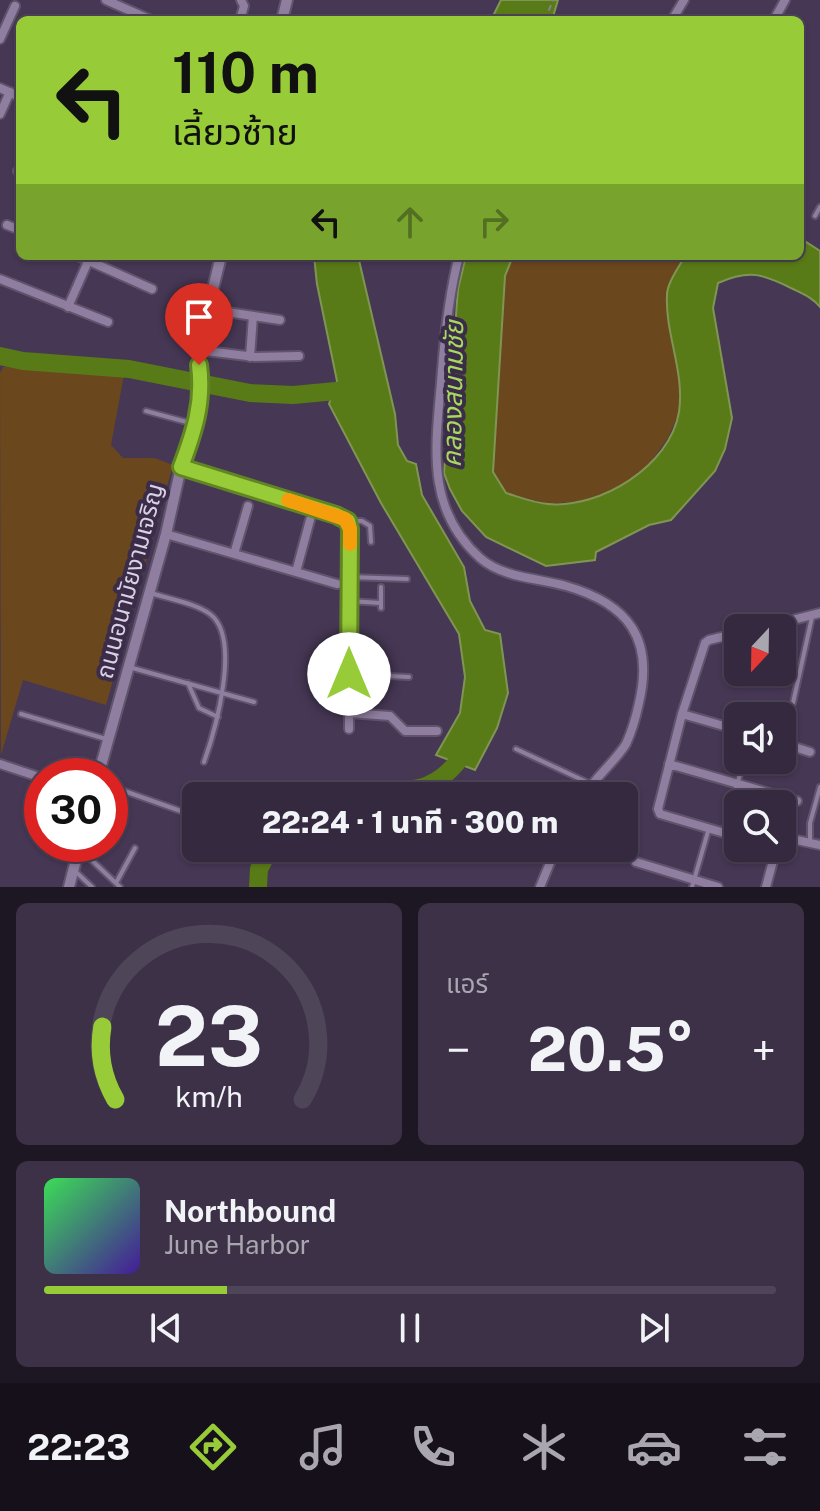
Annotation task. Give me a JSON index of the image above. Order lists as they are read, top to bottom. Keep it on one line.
{"streets":{"street":["ถนนอนามัยงามเจริญ"]},"water":["คลองสนามชัย"],"north":"bottom","page":{"turn":["110 m","เลี้ยวซ้าย"],"limit":"30","trip":"22:24 · 1 นาที · 300 m","tile":"แอร์","heat":["−","20.5°","+"],"song":["Northbound","June Harbor"],"tabs":"22:23","gauge":["23","km/h"]}}
